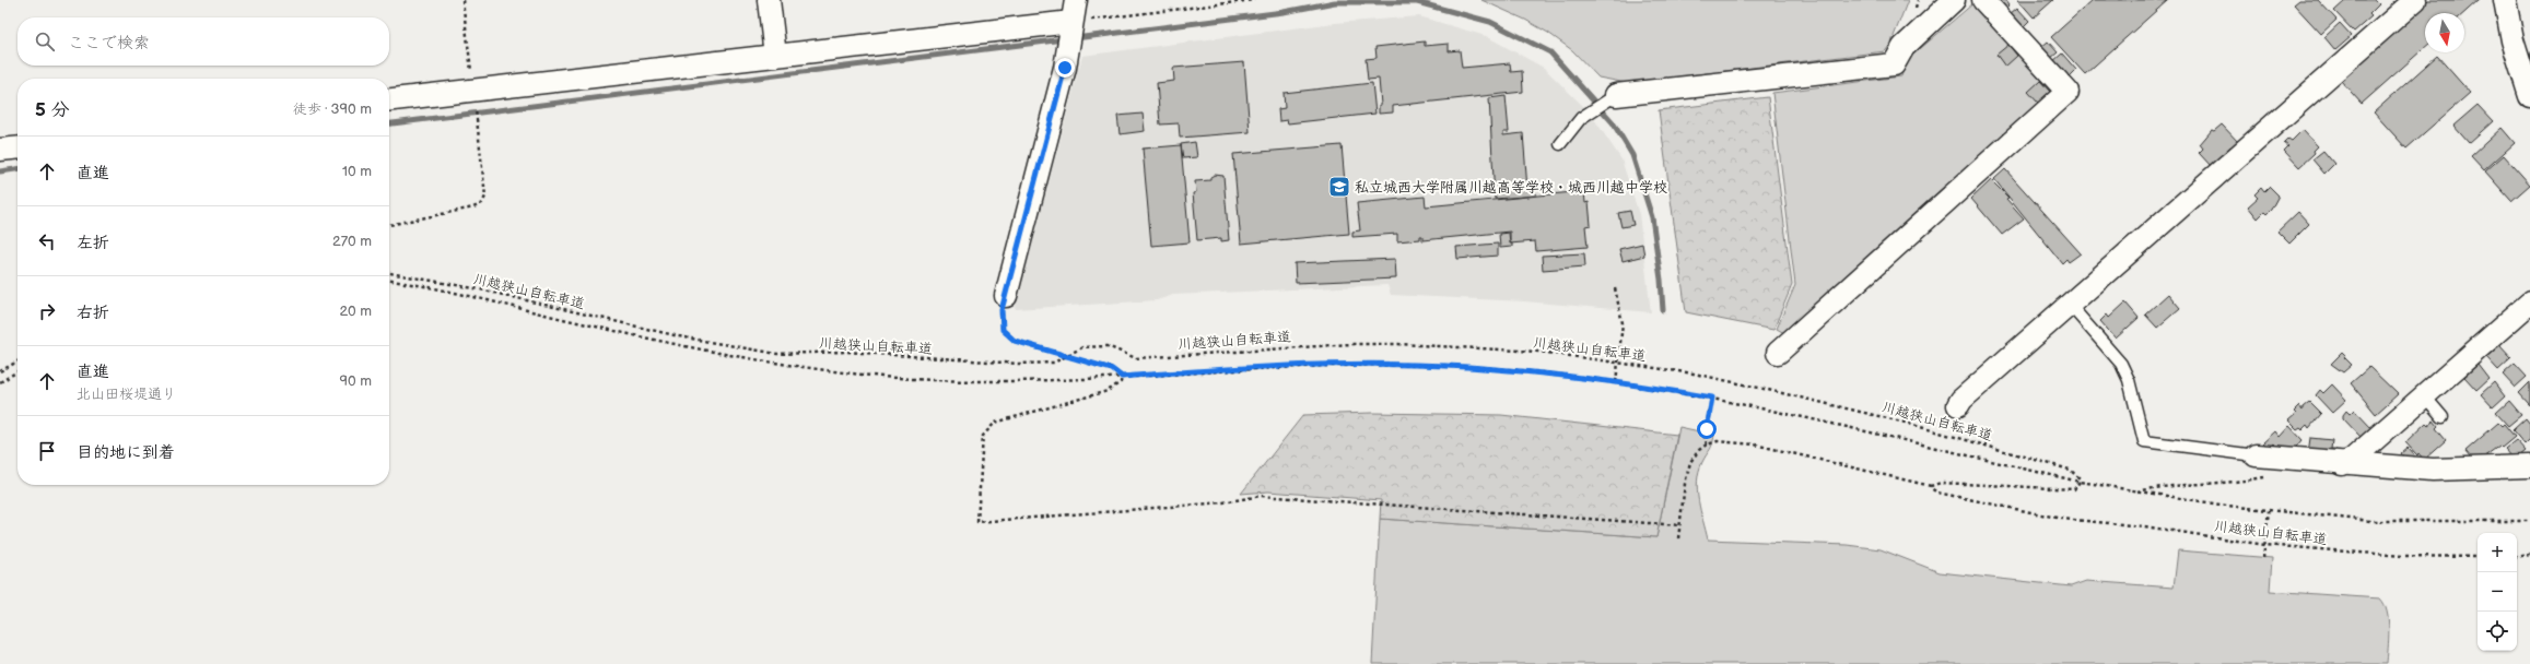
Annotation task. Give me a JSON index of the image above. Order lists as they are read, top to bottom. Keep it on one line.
{"streets":{"path":["川越狭山自転車道"]},"places":{"school or university":["私立城西大学附属川越高等学校・城西川越中学校"]},"north":"bottom","page":{"search":"ここで検索","heading":["5 分","徒歩 · 390 m"],"list":[["直進","10 m"],["左折","270 m"],["右折","20 m"],["直進","北山田桜堤通り","90 m"],"目的地に到着"],"map_buttons":["+","−"]}}
